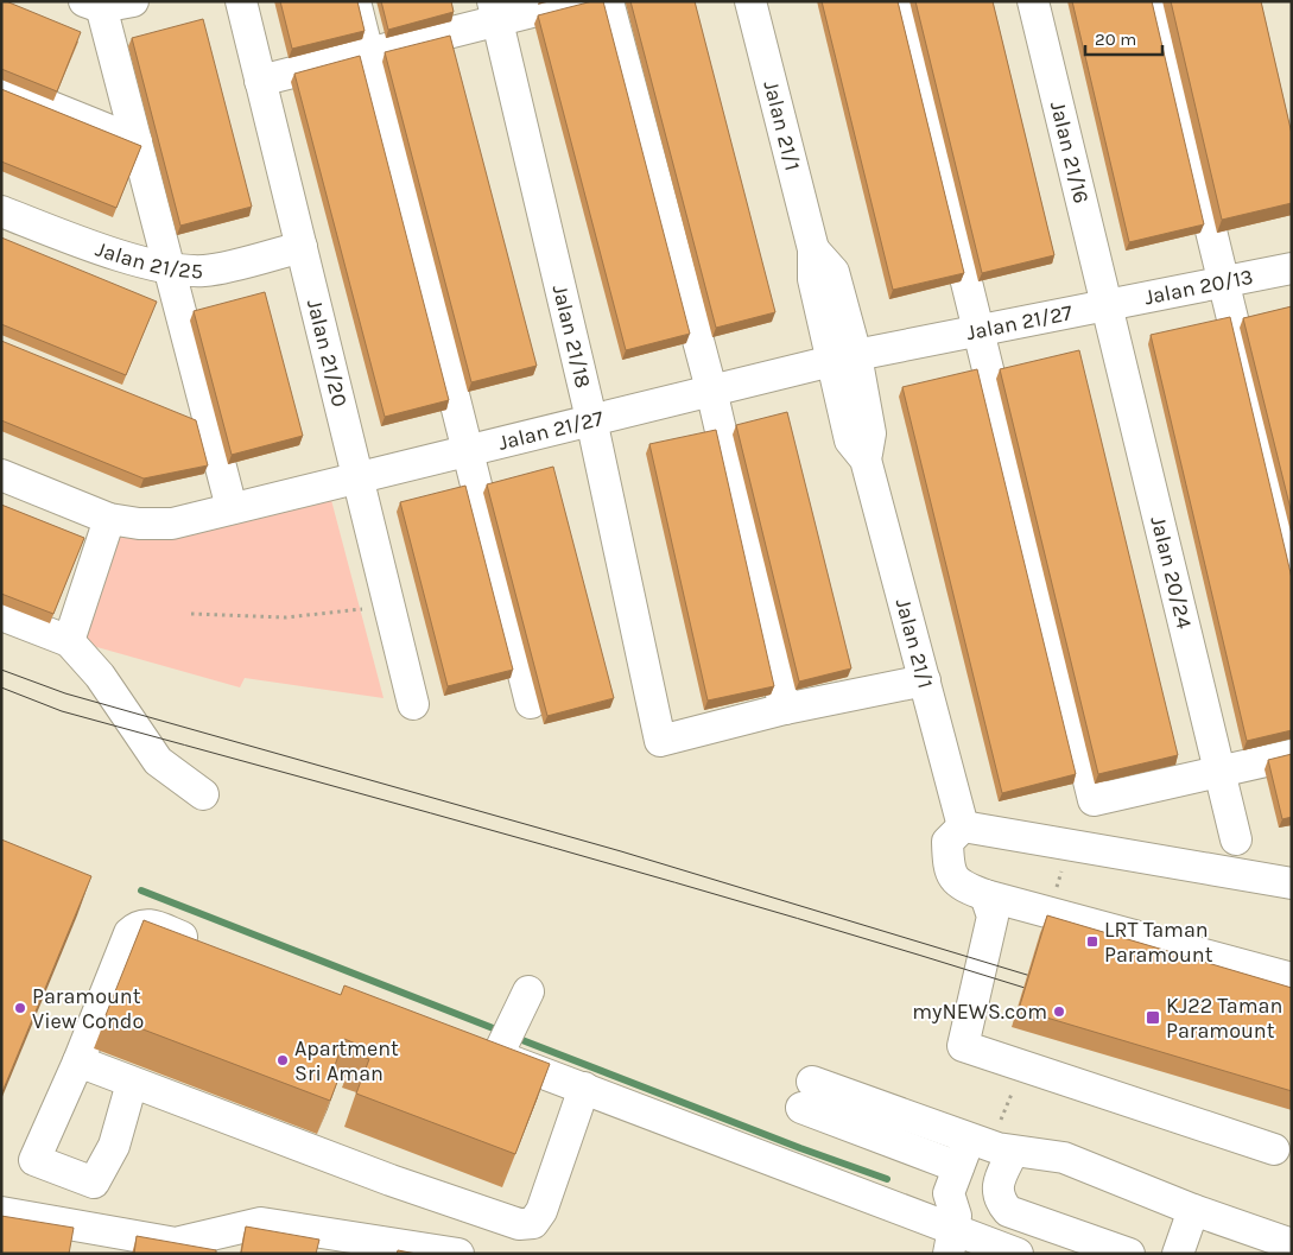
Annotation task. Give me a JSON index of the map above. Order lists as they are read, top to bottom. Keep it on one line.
{"streets":{"street":["Jalan 21/1","Jalan 21/16","Jalan 21/25","Jalan 20/13","Jalan 21/27","Jalan 21/18","Jalan 21/20","Jalan 20/24"]},"crossings":[["Jalan 21/1","Jalan 21/27"],["Jalan 21/16","Jalan 20/13"],["Jalan 21/16","Jalan 21/27"],["Jalan 21/16","Jalan 20/24"],["Jalan 21/25","Jalan 21/20"],["Jalan 20/13","Jalan 21/27"],["Jalan 20/13","Jalan 20/24"],["Jalan 21/27","Jalan 21/18"],["Jalan 21/27","Jalan 21/20"],["Jalan 21/27","Jalan 20/24"]],"places":{"transit":["LRT Taman Paramount","KJ22 Taman Paramount"],"other":["Paramount View Condo","myNEWS.com","Apartment Sri Aman"]},"scale_bar":"20 m"}
